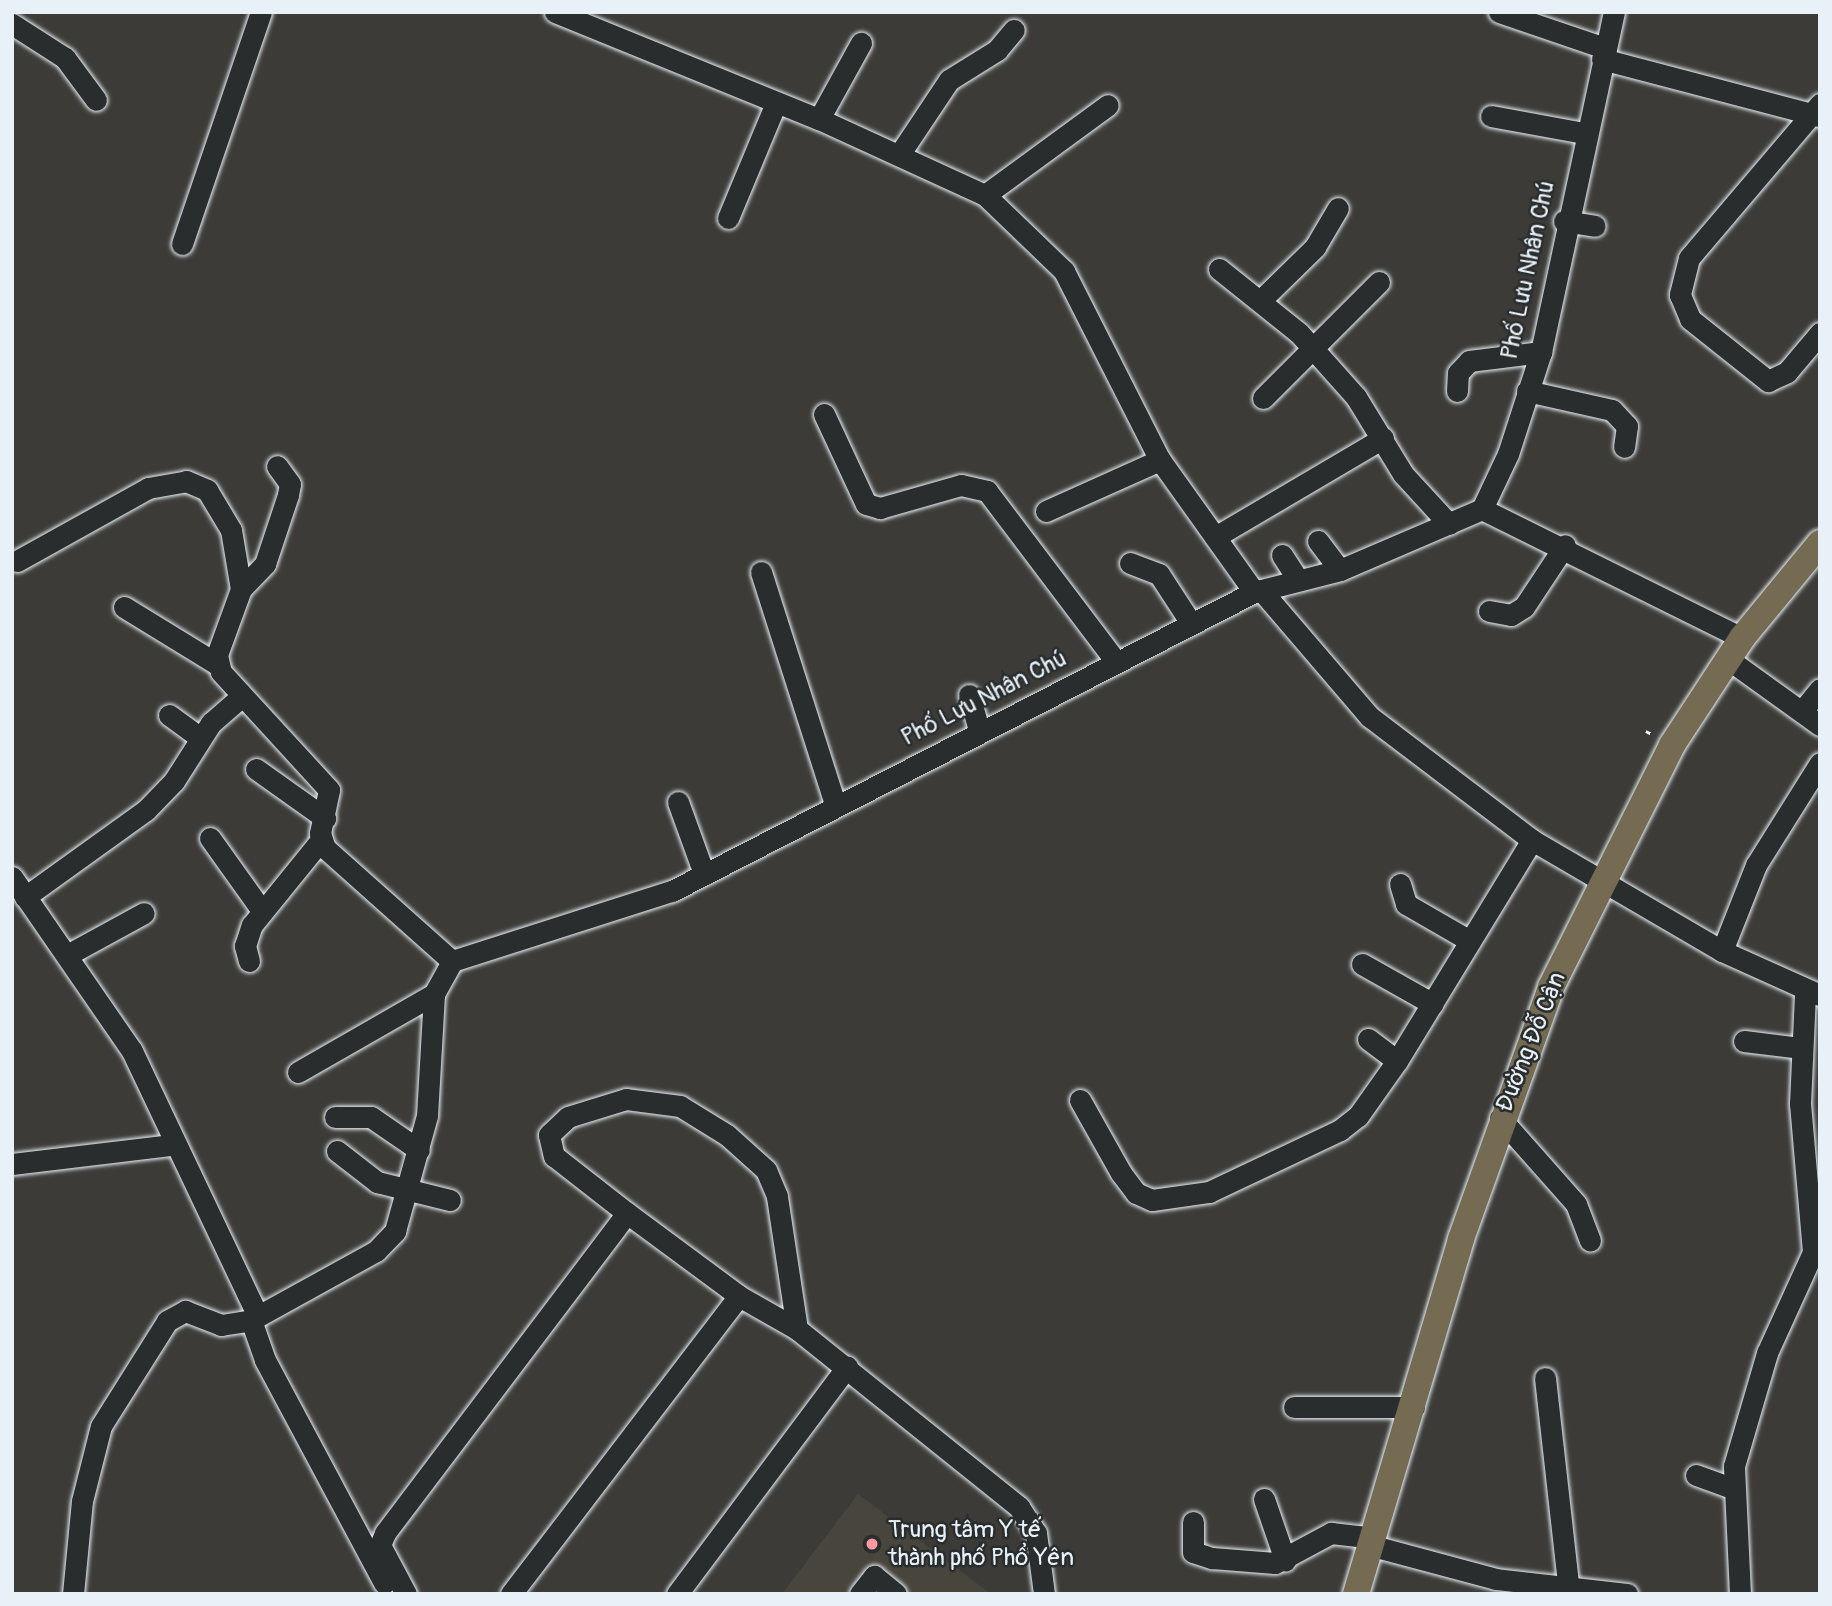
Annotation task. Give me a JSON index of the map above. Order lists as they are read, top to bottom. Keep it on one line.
{"streets":{"main road":["Đường Đỗ Cận"],"street":["Phố Lưu Nhân Chú"]},"places":["Trung tâm Y tế thành phố Phổ Yên"]}
